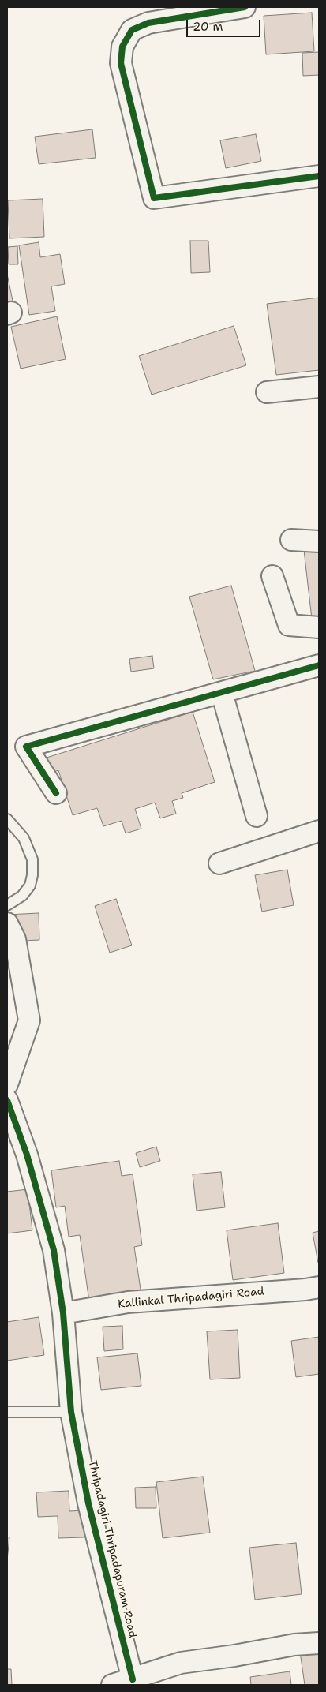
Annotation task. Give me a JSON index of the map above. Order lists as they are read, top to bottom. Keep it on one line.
{"streets":{"street":["Kallinkal Thripadagiri Road","Thripadagiri Thripadapuram Road"]},"crossings":[["Kallinkal Thripadagiri Road","Thripadagiri Thripadapuram Road"]],"scale_bar":"20 m"}
